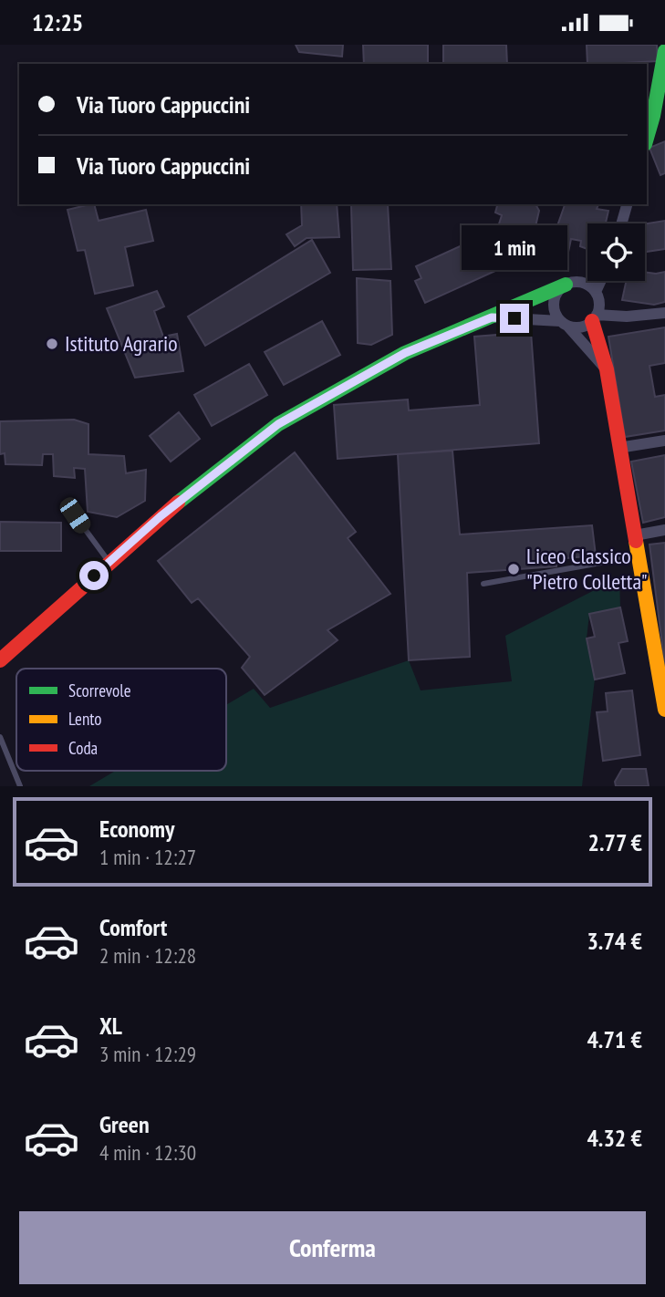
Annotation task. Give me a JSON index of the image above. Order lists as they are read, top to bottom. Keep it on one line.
{"places":["Istituto Agrario","Liceo Classico \"Pietro Colletta\""],"legend":["Scorrevole","Lento","Coda"],"page":{"status":"12:25","banner":["Via Tuoro Cappuccini","Via Tuoro Cappuccini"],"bubble":"1 min","list":[{"name":"Economy","note":"1 min · 12:27","value":"2.77 €"},{"name":"Comfort","note":"2 min · 12:28","value":"3.74 €"},{"name":"XL","note":"3 min · 12:29","value":"4.71 €"},{"name":"Green","note":"4 min · 12:30","value":"4.32 €"}],"buttons":"Conferma"}}
